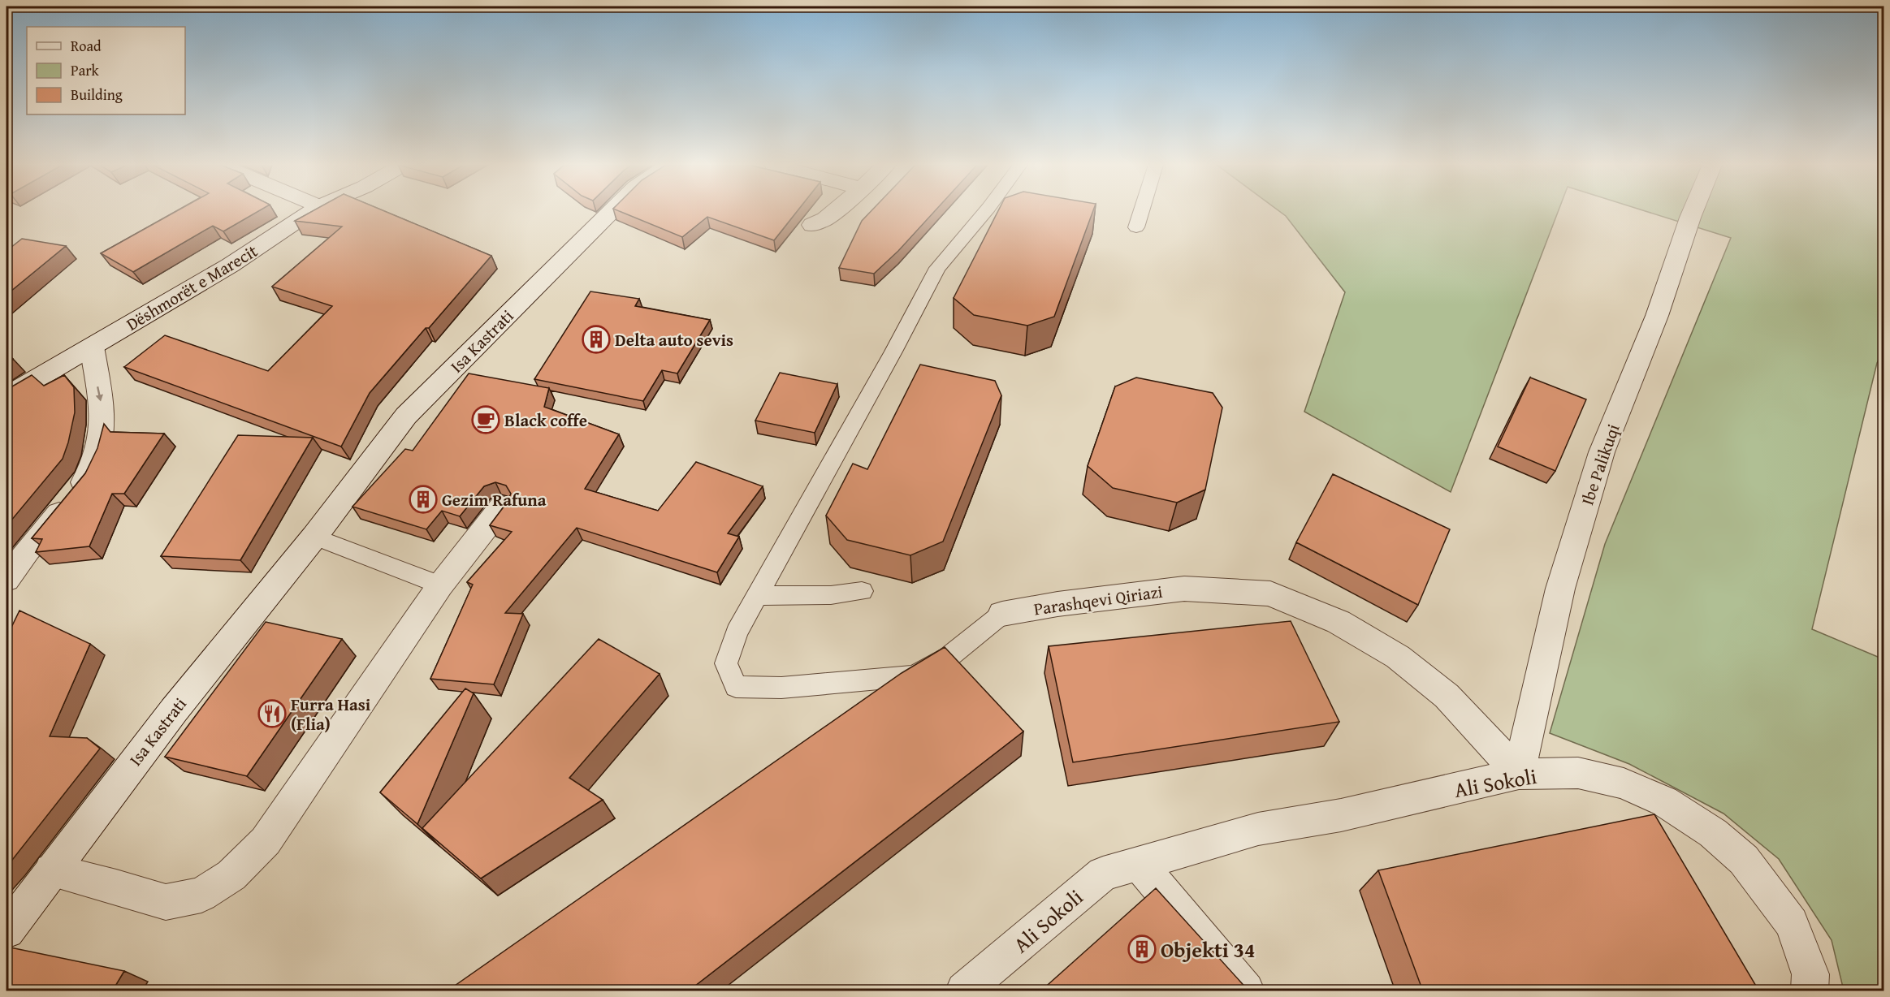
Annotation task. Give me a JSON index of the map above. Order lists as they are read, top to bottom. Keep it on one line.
{"streets":{"street":["Dëshmorët e Marecit","Isa Kastrati","Ibe Palikuqi","Parashqevi Qiriazi","Ali Sokoli"]},"crossings":[["Ibe Palikuqi","Parashqevi Qiriazi"],["Ibe Palikuqi","Ali Sokoli"],["Parashqevi Qiriazi","Ali Sokoli"]],"places":{"building":["Delta auto sevis","Gezim Rafuna","Objekti 34"],"cafe":["Black coffe"],"restaurant":["Furra Hasi (Flia)"]},"legend":["Road","Park","Building"]}
